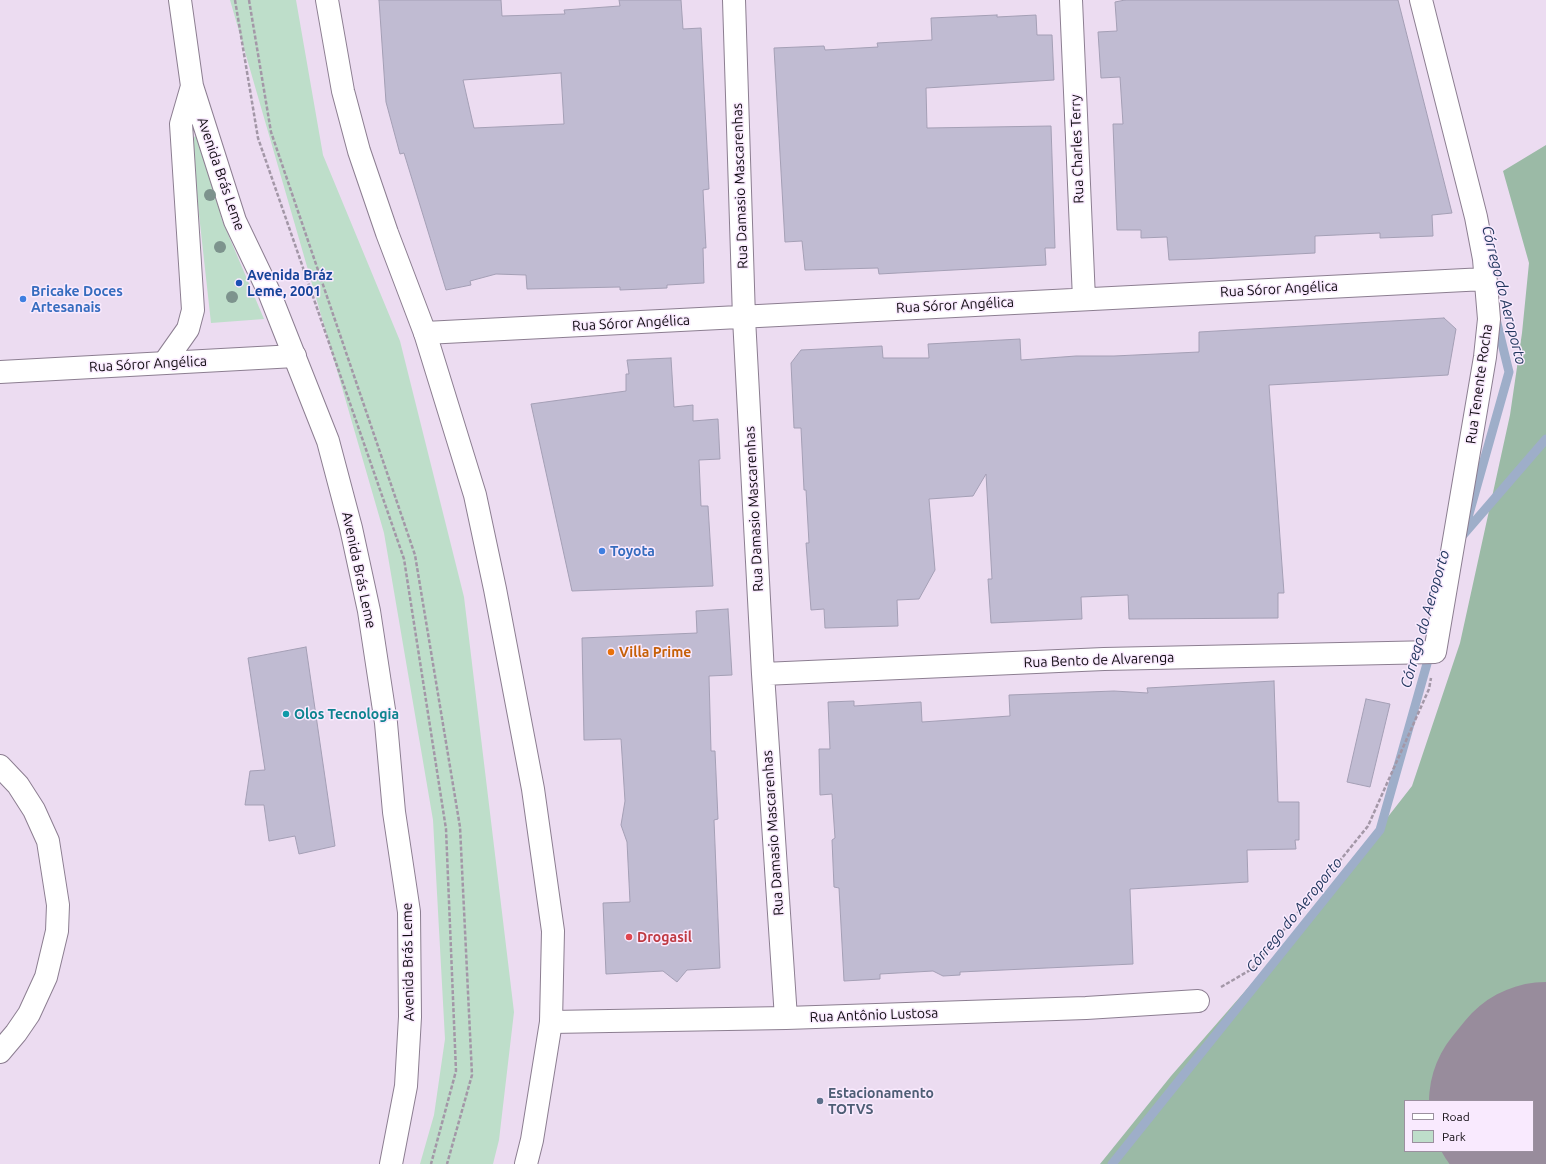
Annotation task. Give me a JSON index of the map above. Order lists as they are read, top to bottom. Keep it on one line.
{"streets":{"street":["Rua Charles Terry","Avenida Brás Leme","Rua Damasio Mascarenhas","Rua Sóror Angélica","Rua Tenente Rocha","Rua Bento de Alvarenga","Rua Antônio Lustosa"]},"crossings":[["Rua Charles Terry","Rua Sóror Angélica"],["Avenida Brás Leme","Rua Sóror Angélica"],["Rua Damasio Mascarenhas","Rua Sóror Angélica"],["Rua Damasio Mascarenhas","Rua Bento de Alvarenga"],["Rua Damasio Mascarenhas","Rua Antônio Lustosa"],["Rua Sóror Angélica","Rua Tenente Rocha"],["Rua Tenente Rocha","Rua Bento de Alvarenga"]],"water":["Córrego do Aeroporto"],"places":["Avenida Bráz Leme, 2001","Bricake Doces Artesanais","Toyota","Villa Prime","Olos Tecnologia","Drogasil","Estacionamento TOTVS"],"legend":["Road","Park"]}
